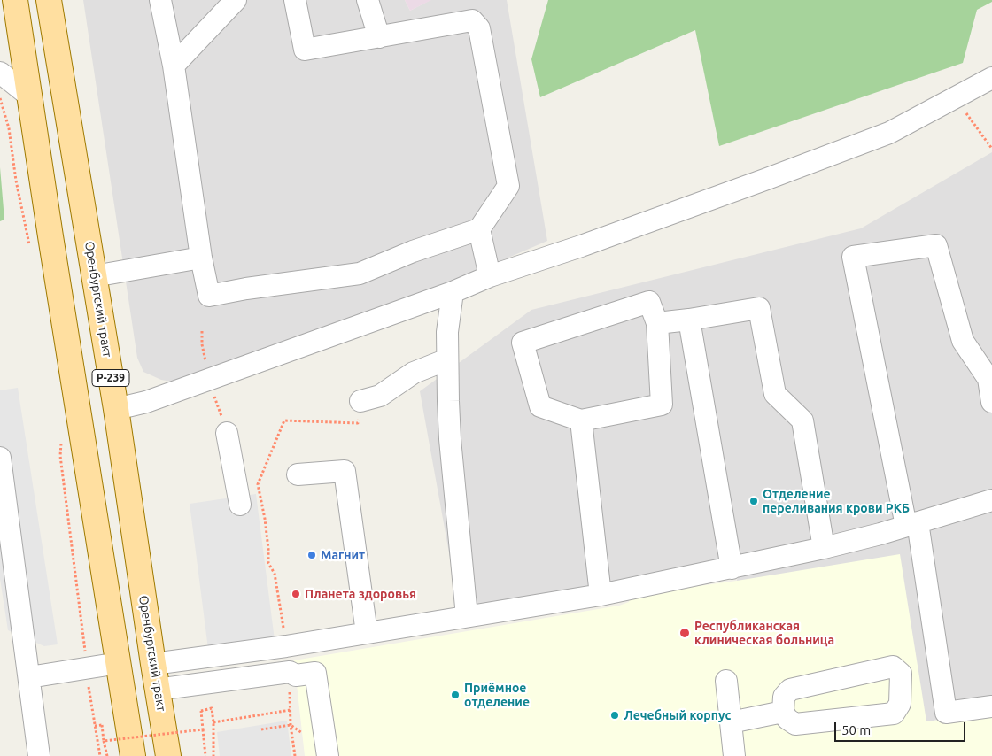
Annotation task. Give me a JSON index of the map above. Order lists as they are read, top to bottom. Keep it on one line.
{"streets":{"main road":["Оренбургский тракт","Р-239"]},"places":["Отделение переливания крови РКБ","Магнит","Планета здоровья","Республиканская клиническая больница","Приёмное отделение","Лечебный корпус"],"scale_bar":"50 m"}
